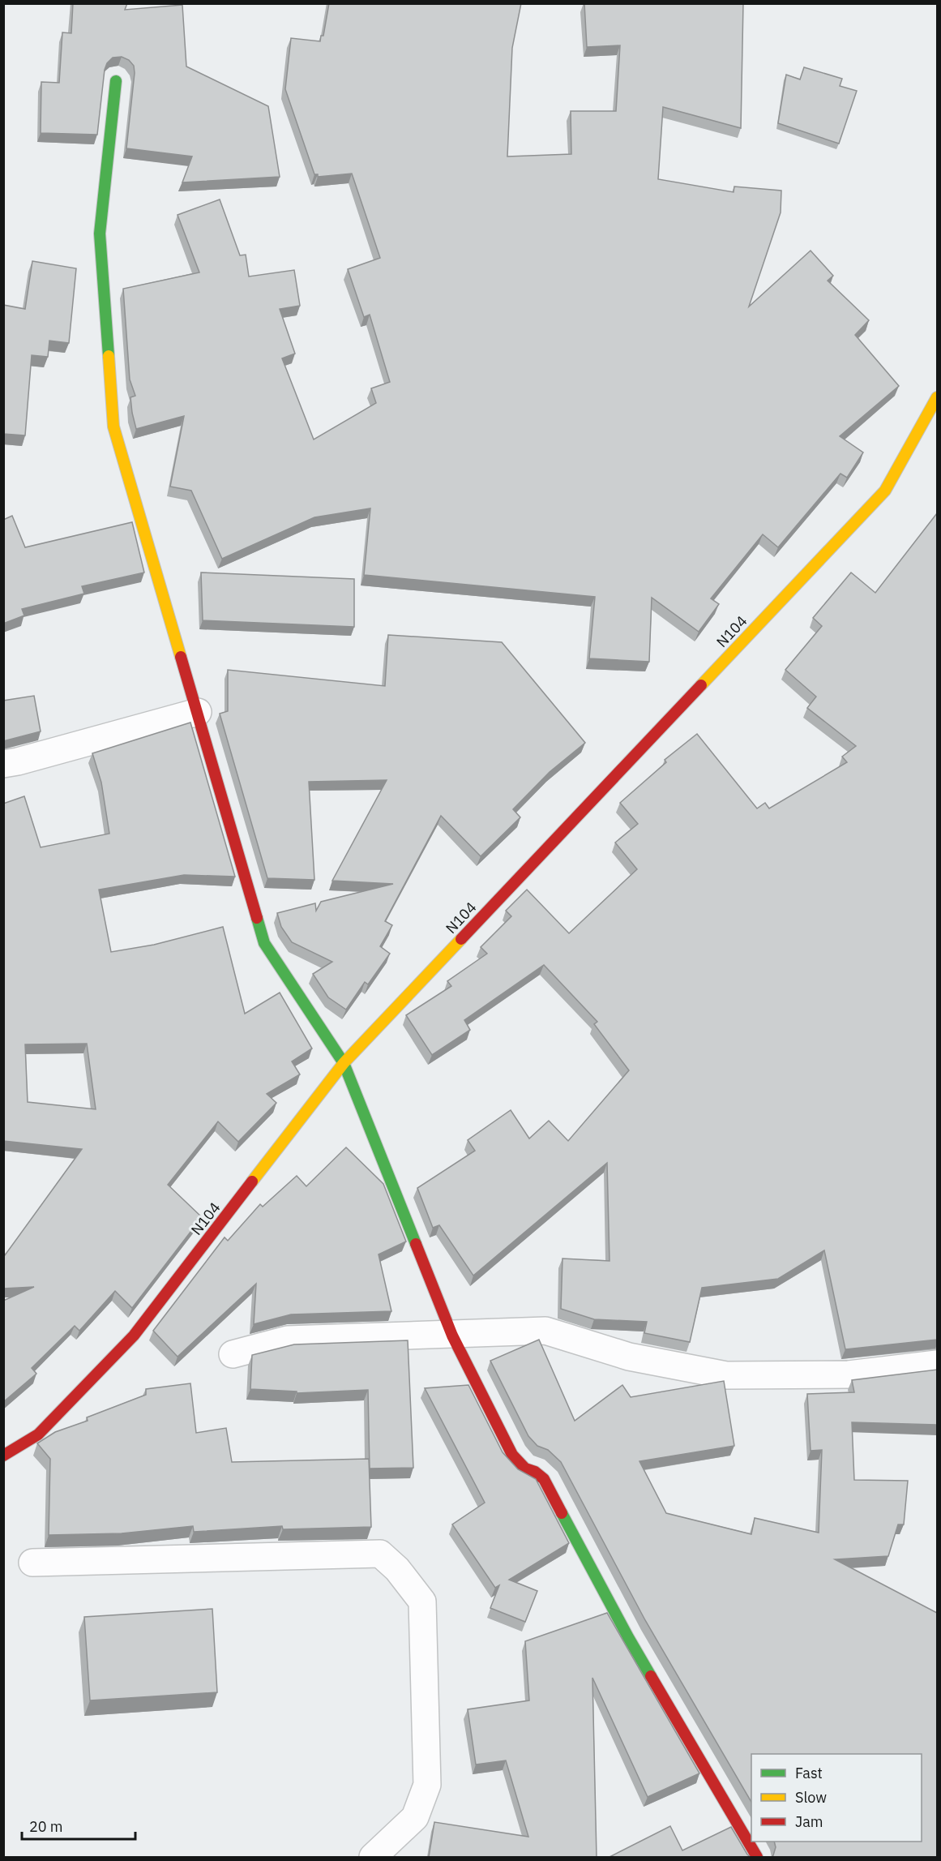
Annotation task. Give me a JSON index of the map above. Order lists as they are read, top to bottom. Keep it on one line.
{"streets":{"street":["N104"]},"legend":["Fast","Slow","Jam"],"scale_bar":"20 m"}
